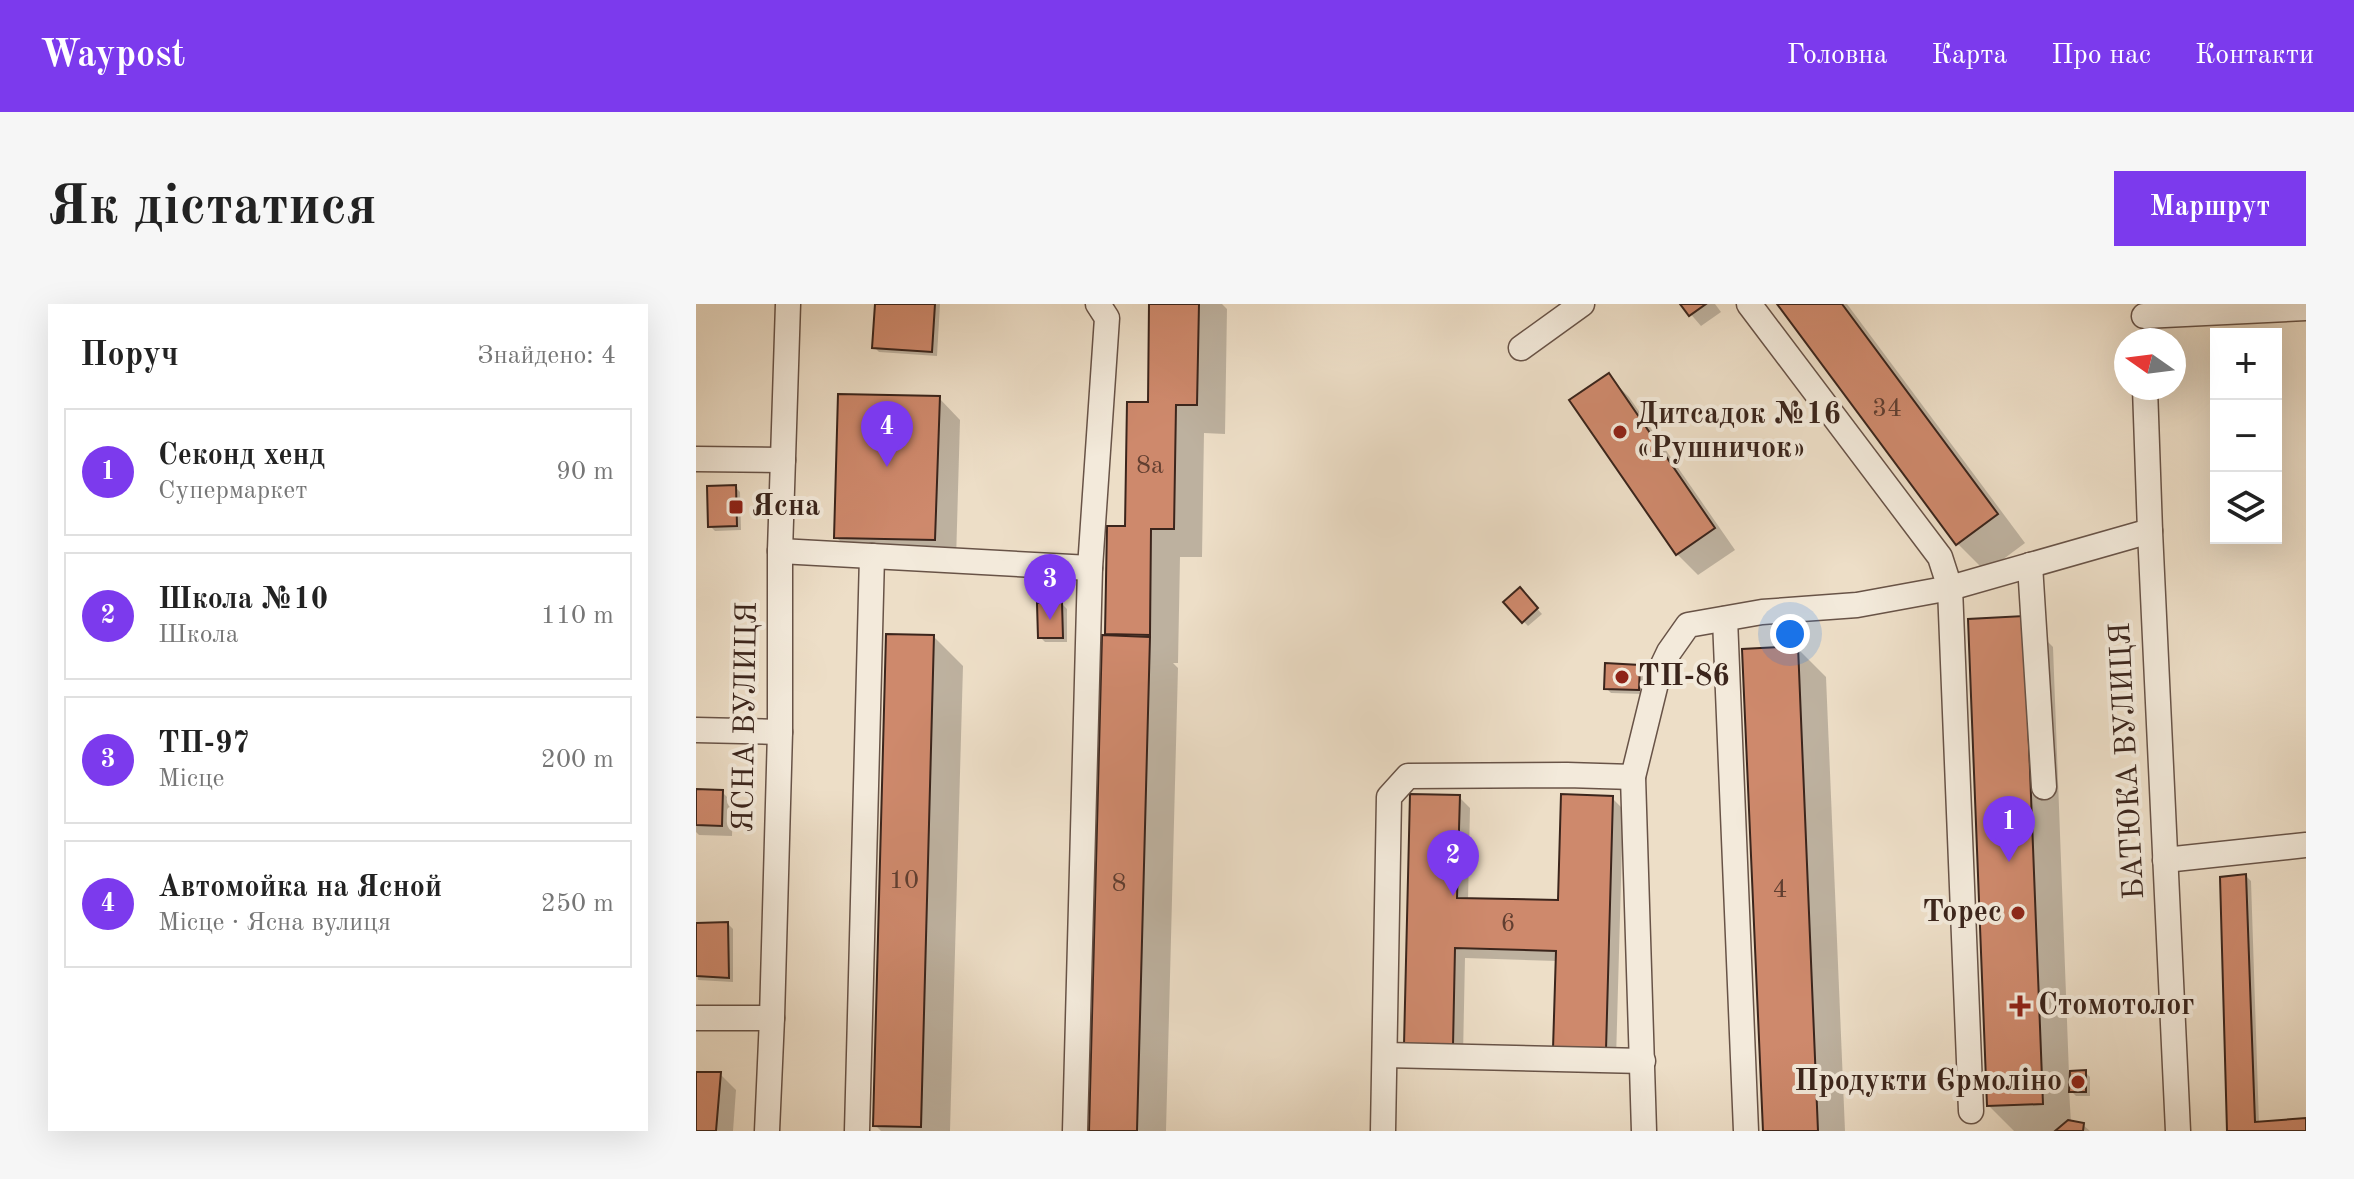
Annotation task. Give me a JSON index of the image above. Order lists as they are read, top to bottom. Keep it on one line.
{"streets":{"street":["ЯСНА ВУЛИЦЯ","БАТЮКА ВУЛИЦЯ"]},"places":{"other":["Дитсадок №16 «Рушничок»","ТП-86","Торес","Продукти Єрмоліно"],"transit":["Ясна"],"health":["Стомотолог"]},"house_numbers":["34","8а","10","8","4","6"],"north":"left","page":{"header":"Waypost","nav":["Головна","Карта","Про нас","Контакти"],"buttons":"Маршрут","title":"Як дістатися","heading":["Поруч","Знайдено: 4"],"map_buttons":["+","−"],"pins":["4","3","1","2"],"list":[{"mark":"1","name":"Секонд хенд","note":"Супермаркет","value":"90 m"},{"mark":"2","name":"Школа №10","note":"Школа","value":"110 m"},{"mark":"3","name":"ТП-97","note":"Місце","value":"200 m"},{"mark":"4","name":"Автомойка на Ясной","note":"Місце · Ясна вулиця","value":"250 m"}]}}
